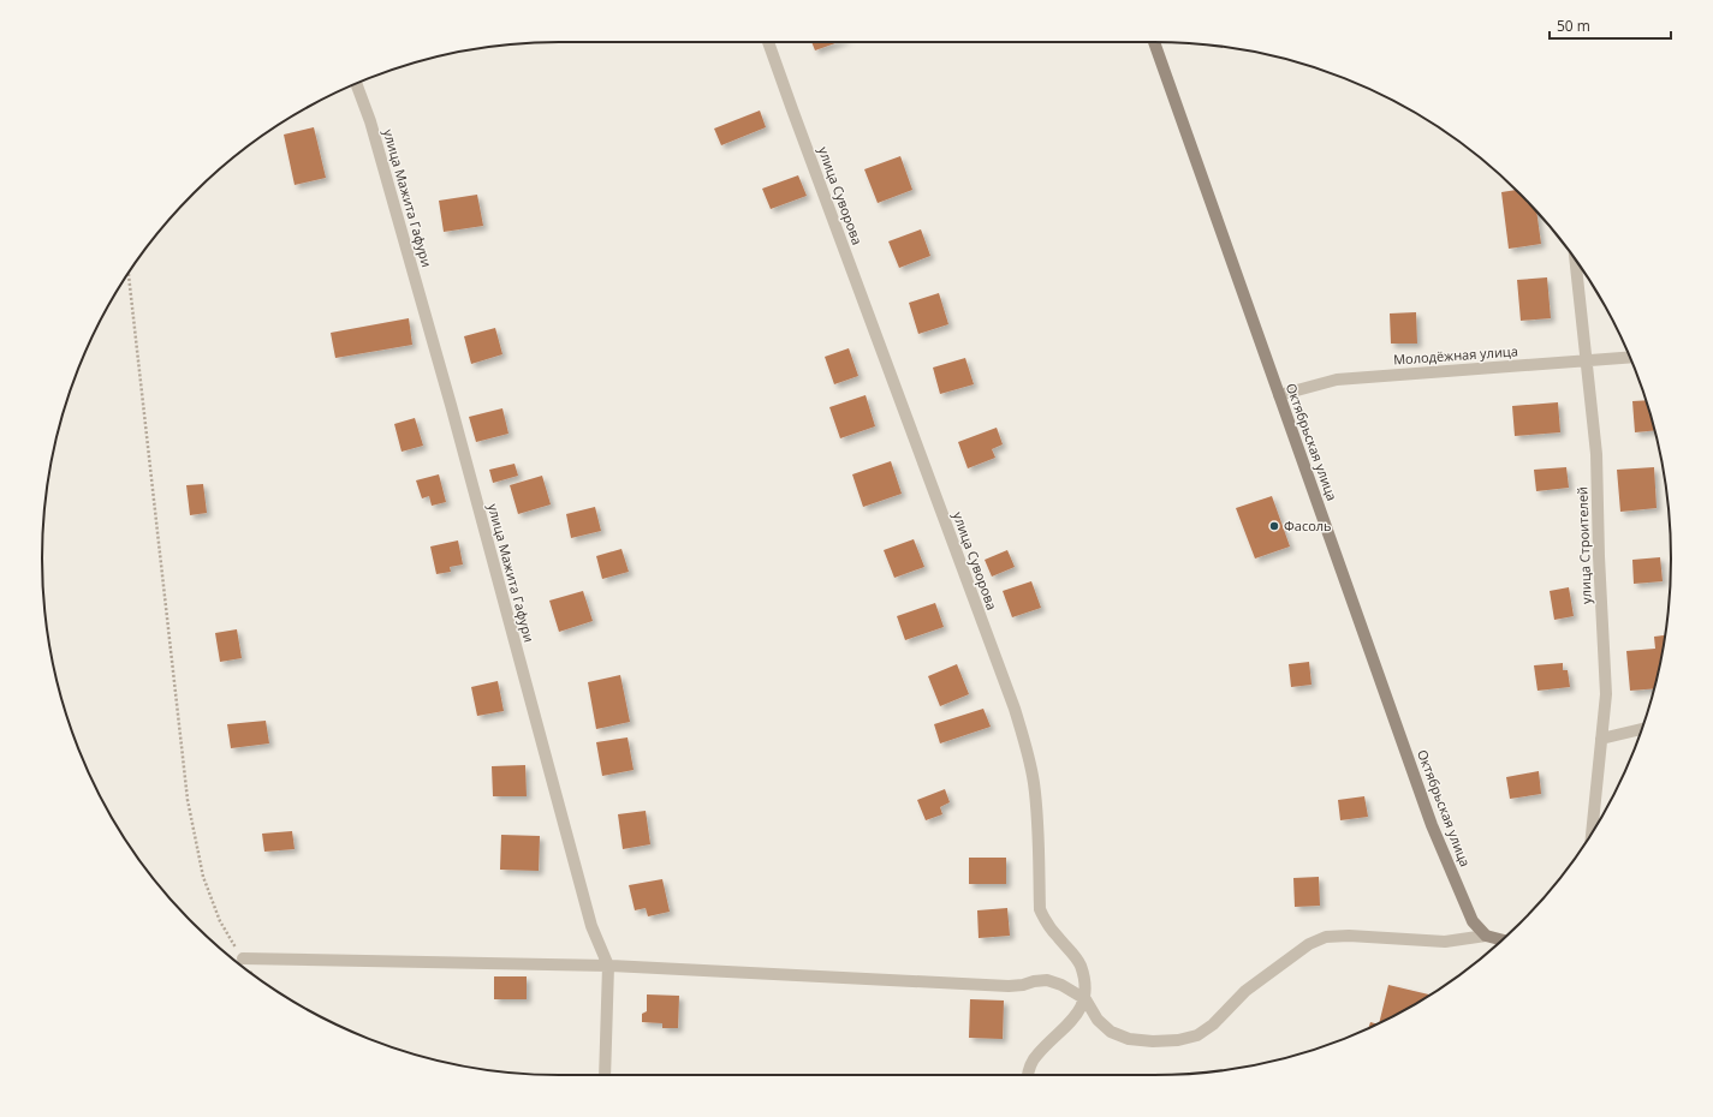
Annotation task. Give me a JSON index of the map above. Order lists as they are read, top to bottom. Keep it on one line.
{"streets":{"street":["улица Суворова","улица Мажита Гафури","Молодёжная улица","Октябрьская улица","улица Строителей"]},"crossings":[["Молодёжная улица","Октябрьская улица"],["Молодёжная улица","улица Строителей"]],"places":["Фасоль"],"scale_bar":"50 m"}
